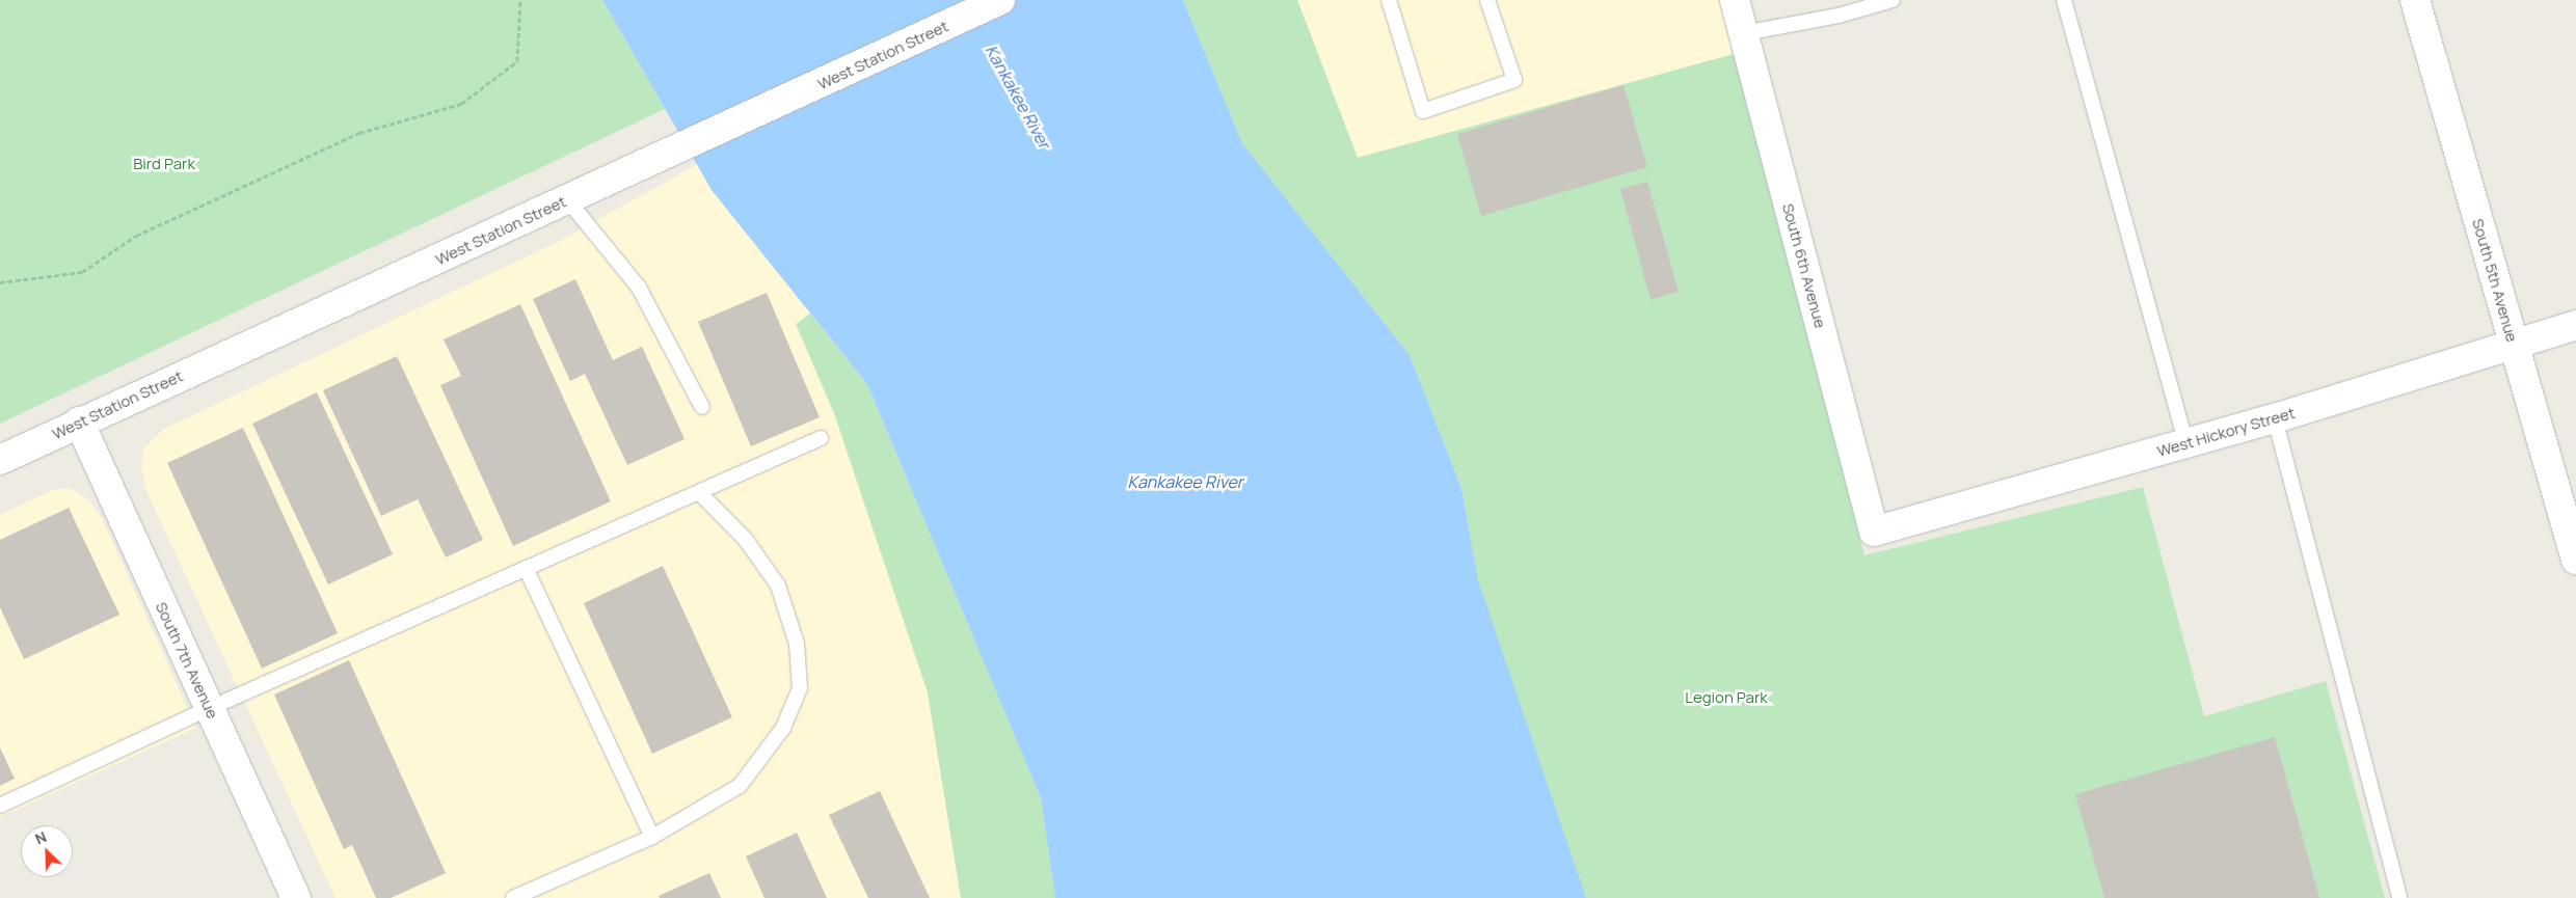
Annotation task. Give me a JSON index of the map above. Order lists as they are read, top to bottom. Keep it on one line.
{"streets":{"street":["West Station Street","South 6th Avenue","South 5th Avenue","West Hickory Street","South 7th Avenue"]},"crossings":[["West Station Street","South 7th Avenue"],["South 6th Avenue","West Hickory Street"],["South 5th Avenue","West Hickory Street"]],"water":["Kankakee River"],"parks":["Bird Park","Legion Park"],"north":"top left"}
